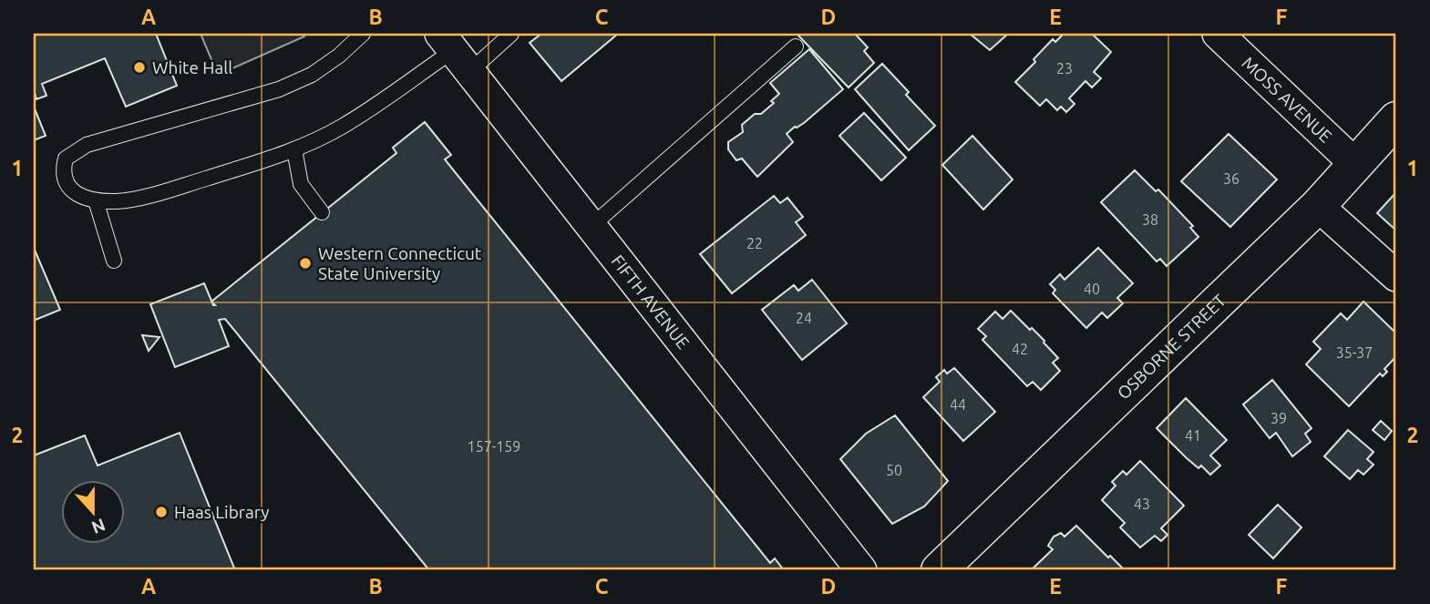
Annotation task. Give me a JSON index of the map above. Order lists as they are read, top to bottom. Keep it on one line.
{"streets":{"main road":["OSBORNE STREET"],"street":["MOSS AVENUE","FIFTH AVENUE"]},"crossings":[["MOSS AVENUE","OSBORNE STREET"]],"places":["White Hall","Western Connecticut State University","Haas Library"],"house_numbers":["23","36","38","22","40","24","42","35-37","44","39","41","157-159","50","43"],"north":"bottom","grid":{"columns":["A","B","C","D","E","F"],"rows":["1","2"]}}
